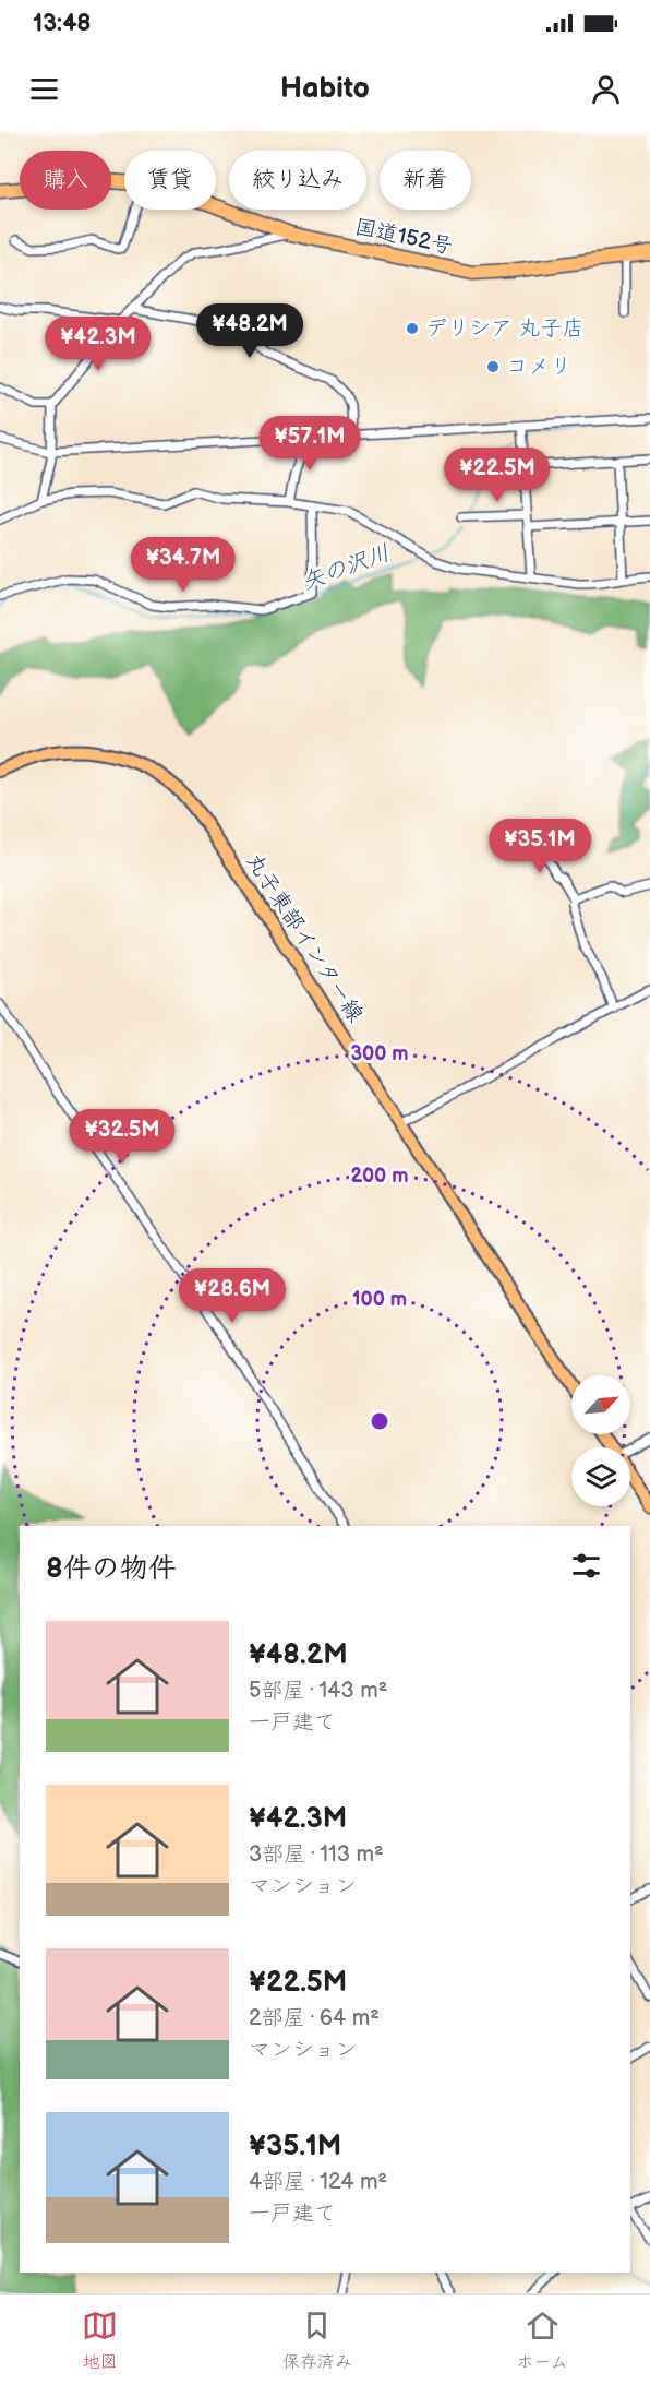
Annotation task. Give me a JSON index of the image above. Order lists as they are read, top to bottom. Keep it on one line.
{"streets":{"highway":["国道152号"],"main road":["丸子東部インター線"]},"water":["矢の沢川"],"places":["デリシア 丸子店","コメリ"],"north":"top right","page":{"status":"13:48","header":"Habito","chip":["購入","賃貸","絞り込み","新着"],"price":["¥48.2M","¥42.3M","¥57.1M","¥22.5M","¥34.7M","¥35.1M","¥32.5M","¥28.6M"],"heading":"8件の物件","list":[{"name":"¥48.2M","note":"5部屋 · 143 m² · 一戸建て"},{"name":"¥42.3M","note":"3部屋 · 113 m² · マンション"},{"name":"¥22.5M","note":"2部屋 · 64 m² · マンション"},{"name":"¥35.1M","note":"4部屋 · 124 m² · 一戸建て"}],"tabs":["地図","保存済み","ホーム"]},"rings":["300 m","200 m","100 m"]}
